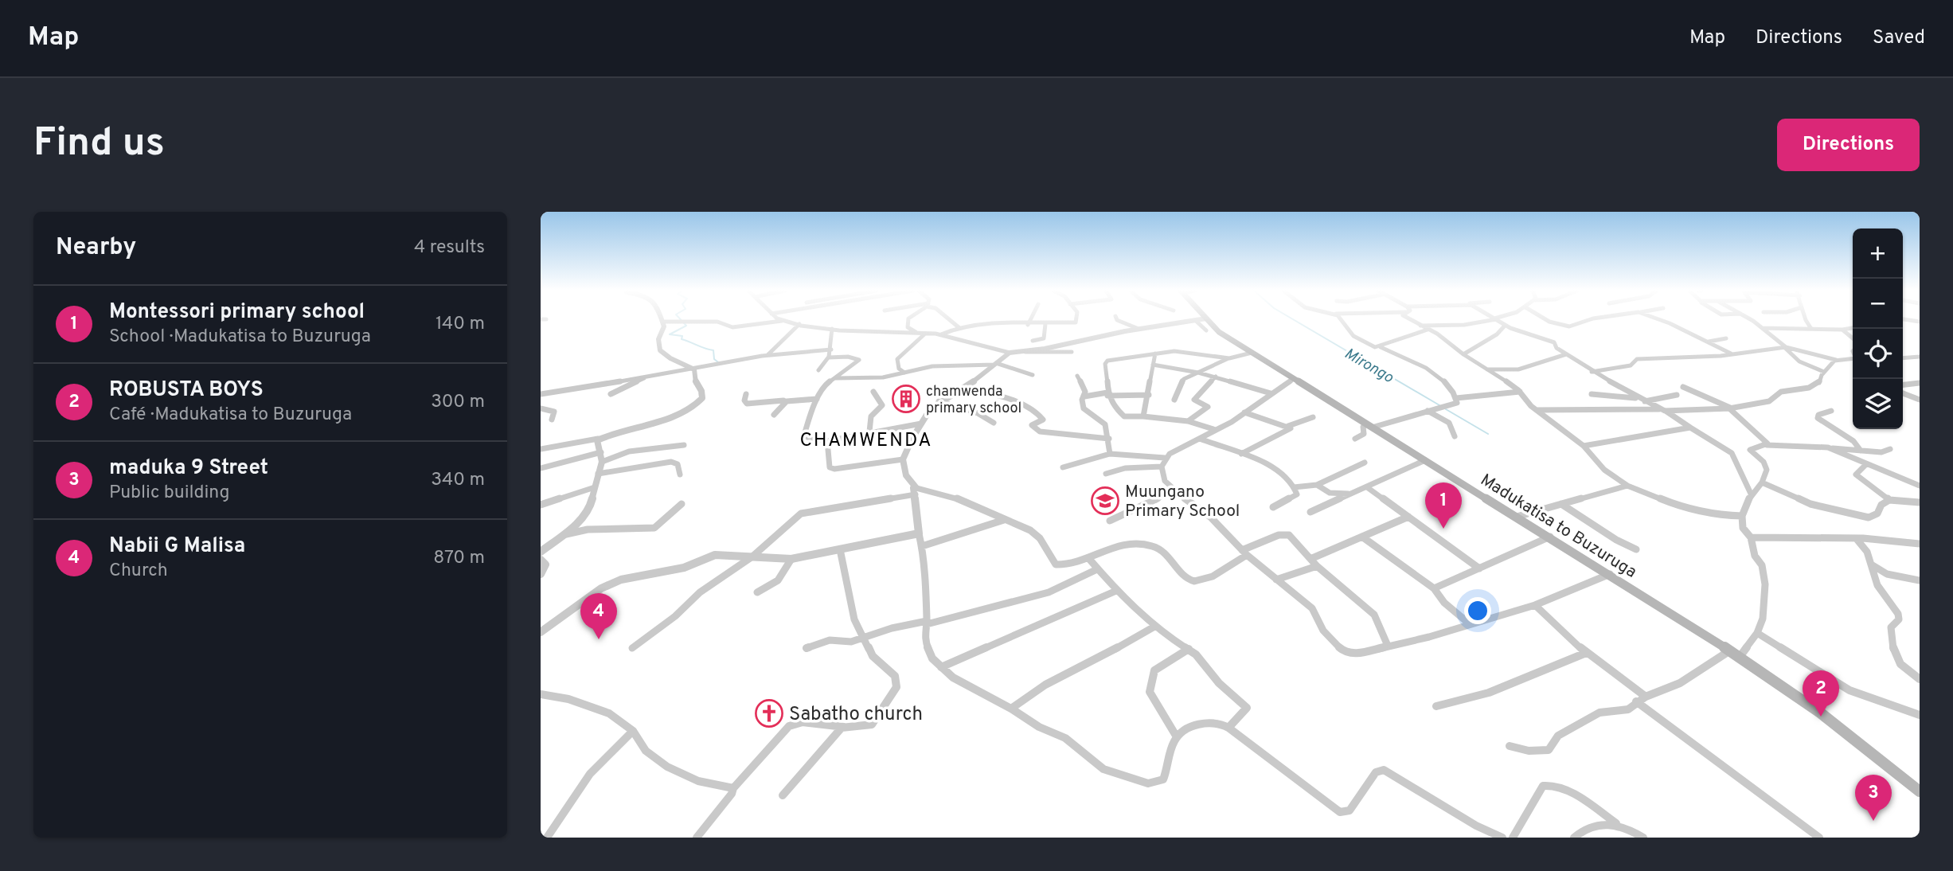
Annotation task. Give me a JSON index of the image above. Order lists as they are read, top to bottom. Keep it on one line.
{"streets":{"main road":["Madukatisa to Buzuruga"]},"districts":["CHAMWENDA"],"water":["Mirongo"],"places":{"building":["chamwenda primary school"],"school or university":["Muungano Primary School"],"church":["Sabatho church"]},"page":{"header":"Map","nav":["Map","Directions","Saved"],"buttons":"Directions","title":"Find us","heading":["Nearby","4 results"],"map_buttons":["+","−"],"list":[{"mark":"1","name":"Montessori primary school","note":"School · Madukatisa to Buzuruga","value":"140 m"},{"mark":"2","name":"ROBUSTA BOYS","note":"Café · Madukatisa to Buzuruga","value":"300 m"},{"mark":"3","name":"maduka 9 Street","note":"Public building","value":"340 m"},{"mark":"4","name":"Nabii G Malisa","note":"Church","value":"870 m"}],"pins":["1","4","2","3"]}}
